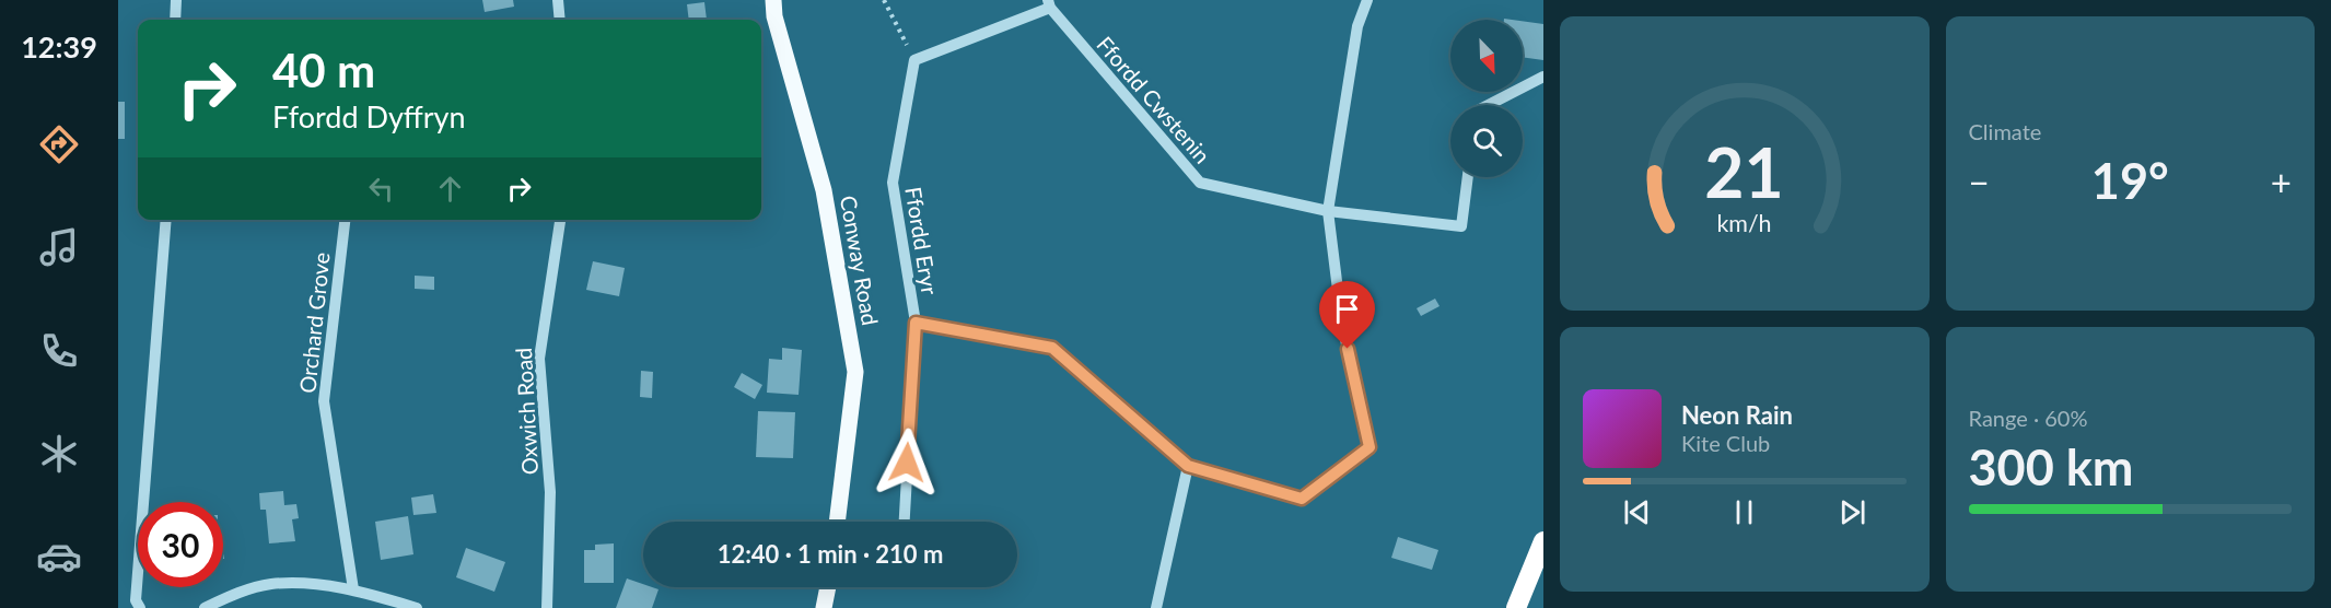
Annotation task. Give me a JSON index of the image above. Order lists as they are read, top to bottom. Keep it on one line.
{"streets":{"main road":["Conway Road"],"street":["Ffordd Cwstenin","Ffordd Eryr","Orchard Grove","Oxwich Road"]},"north":"bottom right","page":{"tabs":"12:39","tile":["Climate",["Range · 60%","300 km"]],"turn":["40 m","Ffordd Dyffryn"],"heat":["−","19°","+"],"song":["Neon Rain","Kite Club"],"limit":"30","trip":"12:40 · 1 min · 210 m","gauge":["21","km/h"]}}
